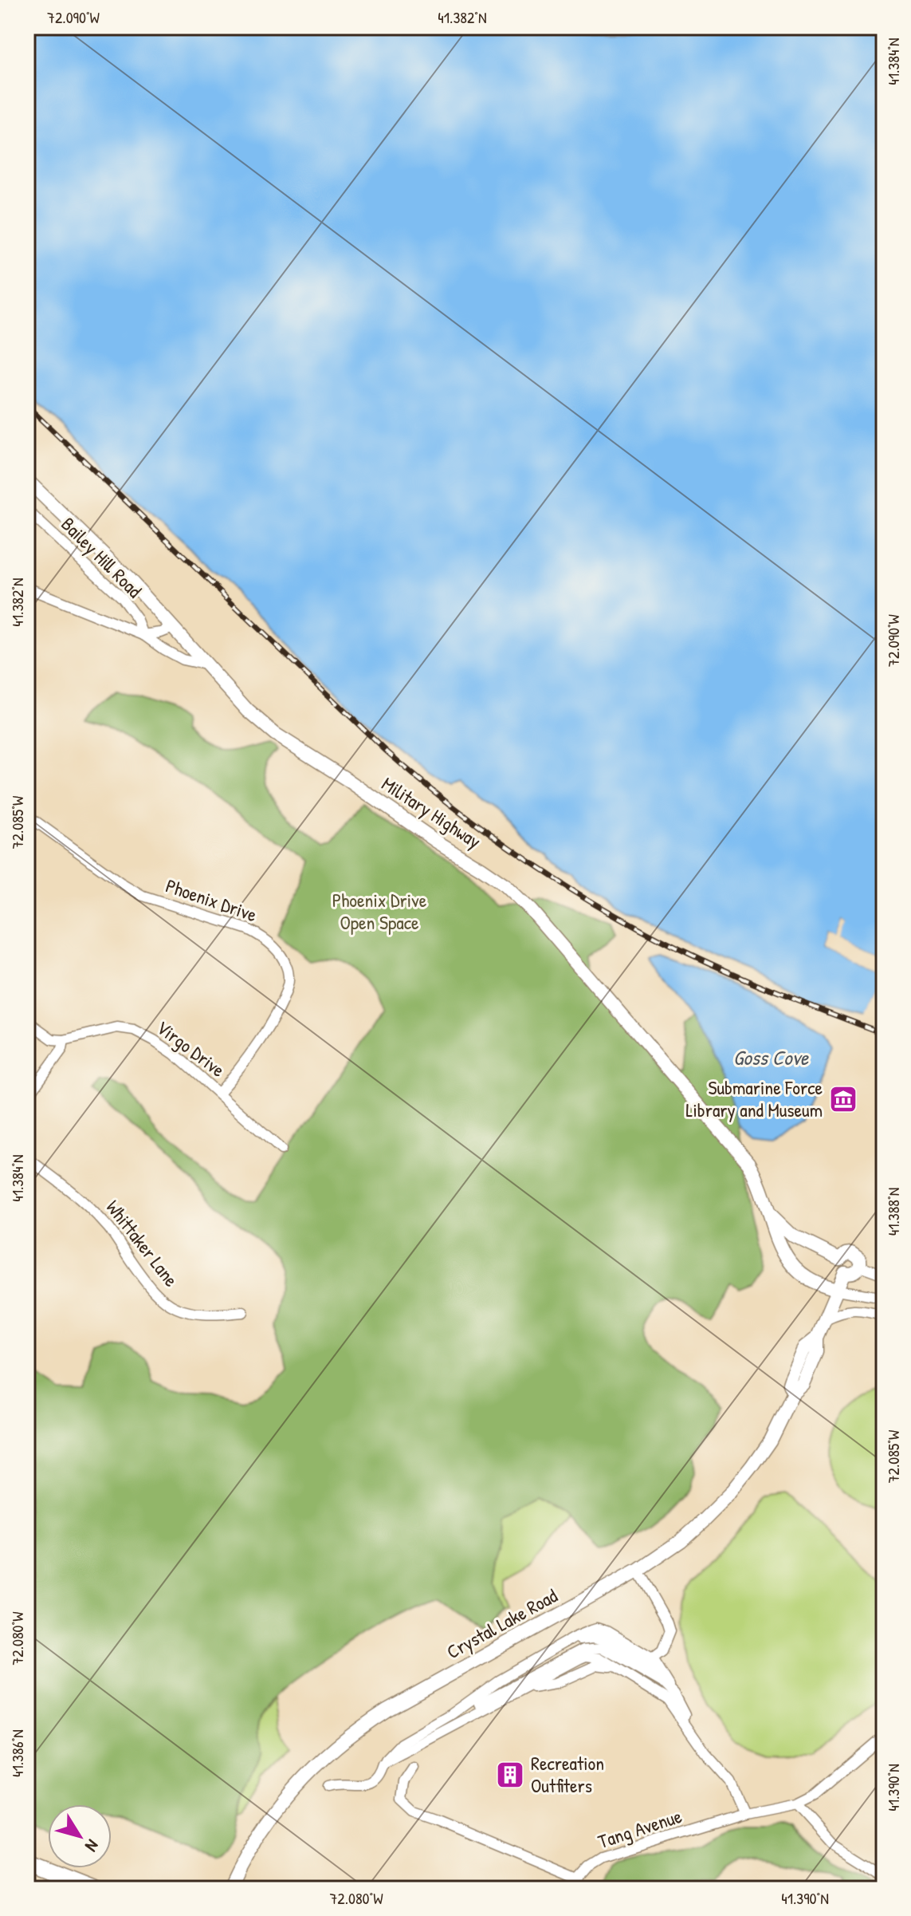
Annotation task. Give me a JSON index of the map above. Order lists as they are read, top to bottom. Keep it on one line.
{"streets":{"street":["Bailey Hill Road","Military Highway","Phoenix Drive","Virgo Drive","Whittaker Lane","Crystal Lake Road","Tang Avenue"]},"crossings":[["Military Highway","Crystal Lake Road"],["Phoenix Drive","Virgo Drive"]],"water":["Goss Cove"],"parks":["Phoenix Drive Open Space"],"places":{"museum":["Submarine Force Library and Museum"],"building":["Recreation Outfiters"]},"north":"bottom right","coordinates":["72.090°W","41.382°N","41.384°N","72.085°W","41.388°N","72.080°W","41.386°N","41.390°N"]}
